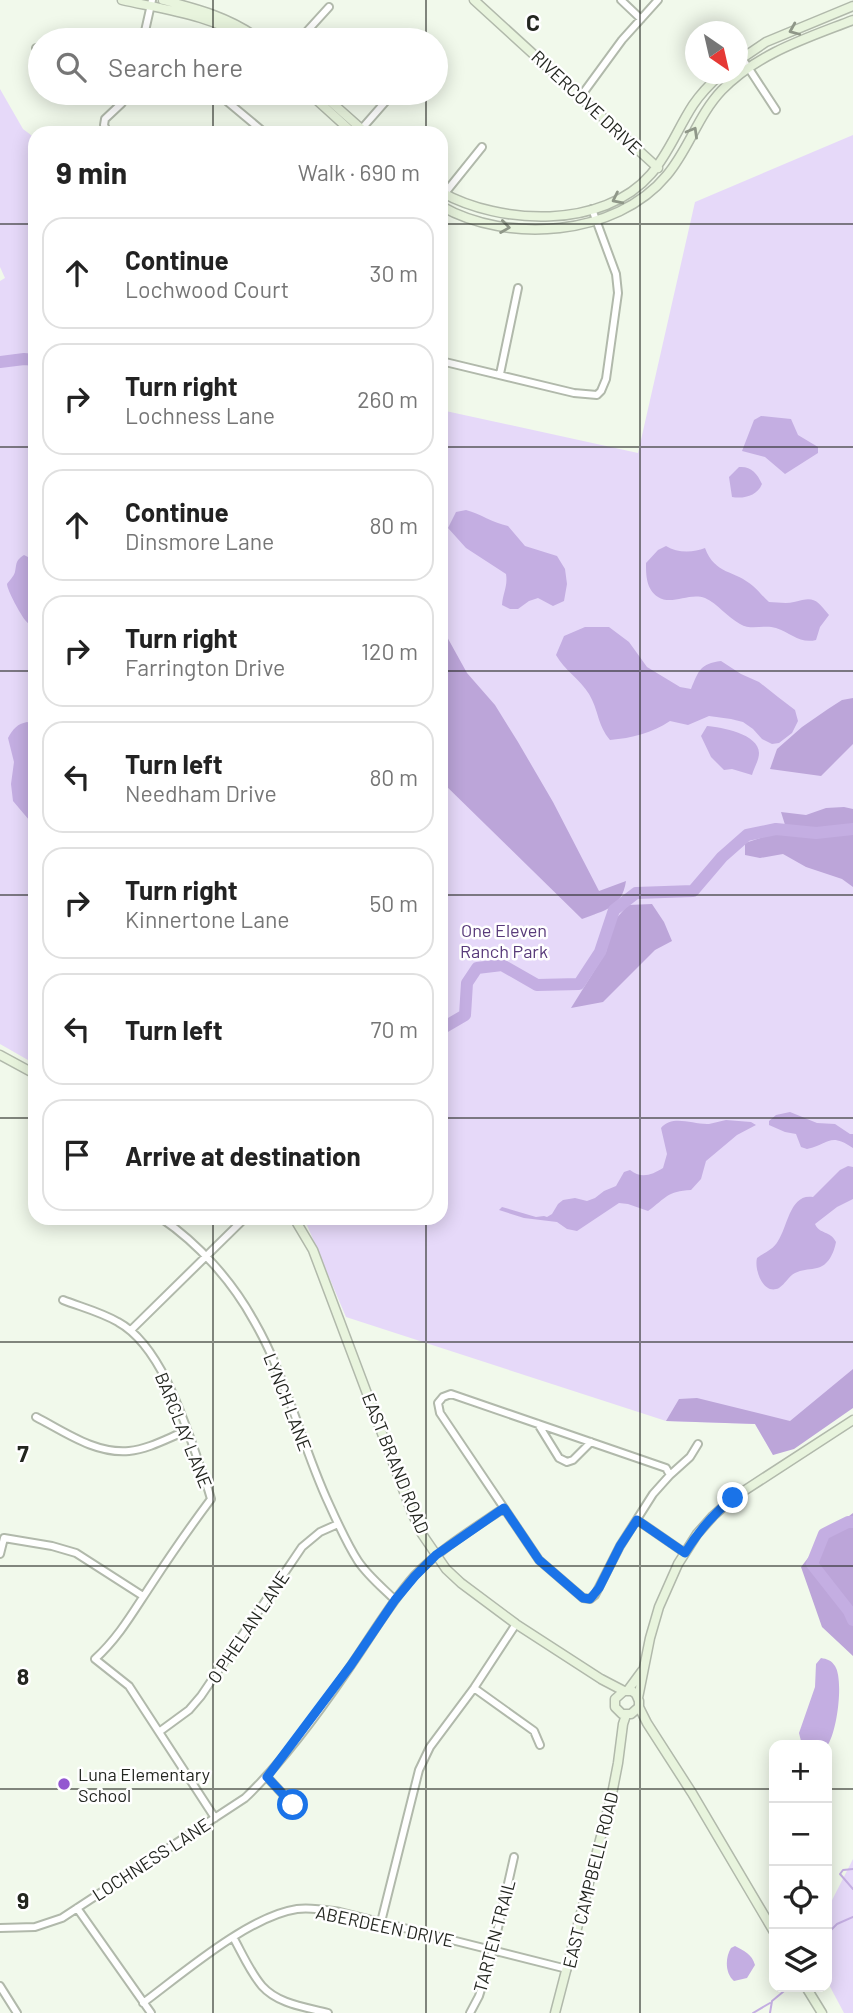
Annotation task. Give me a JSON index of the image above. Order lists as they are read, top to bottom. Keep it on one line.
{"streets":{"main road":["RIVERCOVE DRIVE","EAST BRAND ROAD","EAST CAMPBELL ROAD"],"street":["LYNCH LANE","BARCLAY LANE","O PHELAN LANE","LOCHNESS LANE","ABERDEEN DRIVE","TARTEN TRAIL"]},"crossings":[["LYNCH LANE","O PHELAN LANE"],["LYNCH LANE","LOCHNESS LANE"],["BARCLAY LANE","O PHELAN LANE"],["EAST BRAND ROAD","LOCHNESS LANE"],["EAST BRAND ROAD","EAST CAMPBELL ROAD"],["EAST CAMPBELL ROAD","ABERDEEN DRIVE"],["ABERDEEN DRIVE","TARTEN TRAIL"]],"parks":["One Eleven Ranch Park"],"places":["Luna Elementary School"],"north":"bottom right","page":{"search":"Search here","heading":["9 min","Walk · 690 m"],"list":[["Continue","Lochwood Court","30 m"],["Turn right","Lochness Lane","260 m"],["Continue","Dinsmore Lane","80 m"],["Turn right","Farrington Drive","120 m"],["Turn left","Needham Drive","80 m"],["Turn right","Kinnertone Lane","50 m"],["Turn left","70 m"],"Arrive at destination"],"map_buttons":["+","−"]},"grid":{"columns":["C"],"rows":["7","8","9"]}}
